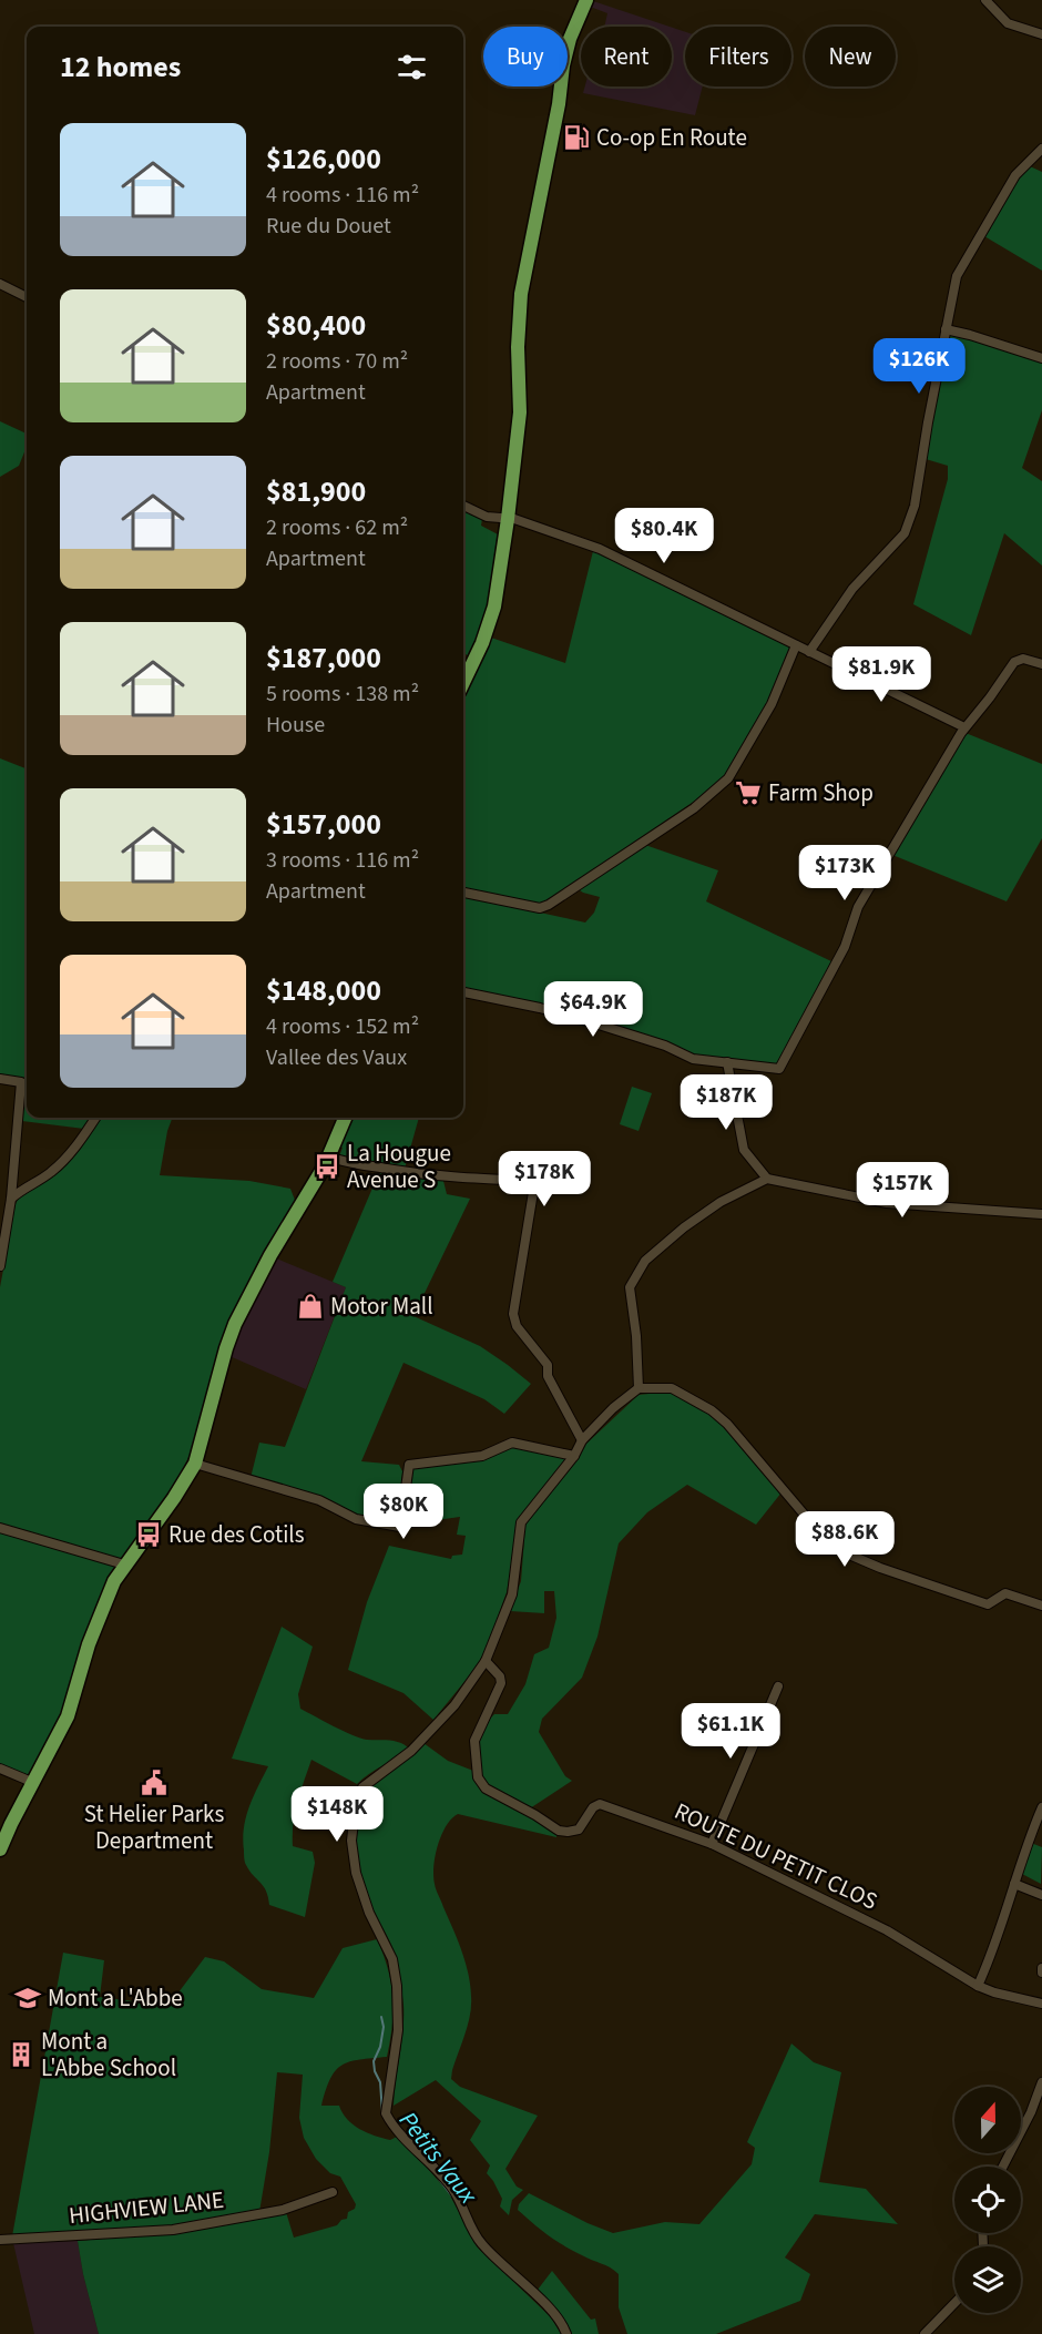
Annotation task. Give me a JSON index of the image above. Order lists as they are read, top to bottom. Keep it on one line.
{"streets":{"street":["ROUTE DU PETIT CLOS","HIGHVIEW LANE"]},"water":["Petits Vaux"],"places":{"fuel station":["Co-op En Route"],"supermarket":["Farm Shop"],"bus stop":["La Hougue Avenue S","Rue des Cotils"],"shop":["Motor Mall"],"public building":["St Helier Parks Department"],"school or university":["Mont a L'Abbe"],"building":["Mont a L'Abbe School"]},"north":"top","page":{"chip":["Buy","Rent","Filters","New"],"heading":"12 homes","list":[{"name":"$126,000","note":"4 rooms · 116 m² · Rue du Douet"},{"name":"$80,400","note":"2 rooms · 70 m² · Apartment"},{"name":"$81,900","note":"2 rooms · 62 m² · Apartment"},{"name":"$187,000","note":"5 rooms · 138 m² · House"},{"name":"$157,000","note":"3 rooms · 116 m² · Apartment"},{"name":"$148,000","note":"4 rooms · 152 m² · Vallee des Vaux"}],"price":["$126K","$80.4K","$81.9K","$173K","$64.9K","$187K","$178K","$157K","$80K","$88.6K","$61.1K","$148K"]}}
